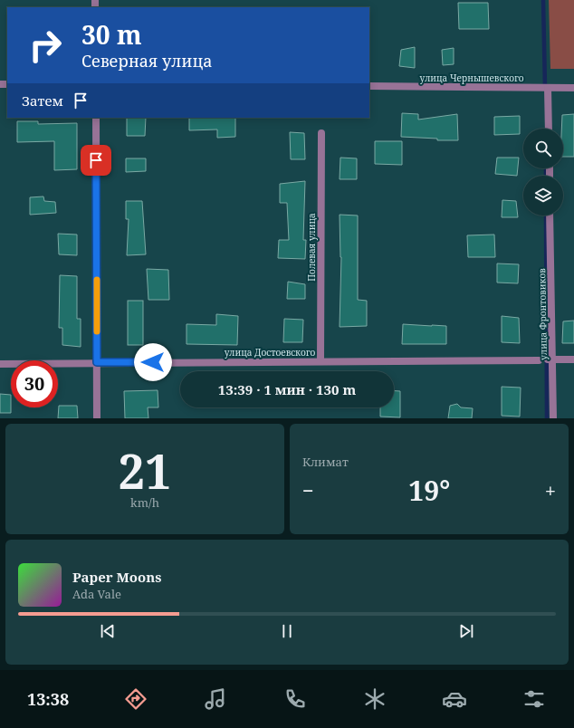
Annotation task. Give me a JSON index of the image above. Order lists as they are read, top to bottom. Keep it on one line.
{"streets":{"street":["улица Чернышевского","Полевая улица","улица Фронтовиков","улица Достоевского"]},"crossings":[["Полевая улица","улица Достоевского"]],"page":{"turn":["30 m","Северная улица"],"then":"Затем","limit":"30","trip":"13:39 · 1 мин · 130 m","tile":[["21","km/h"],"Климат"],"heat":["−","19°","+"],"song":["Paper Moons","Ada Vale"],"tabs":"13:38"}}
